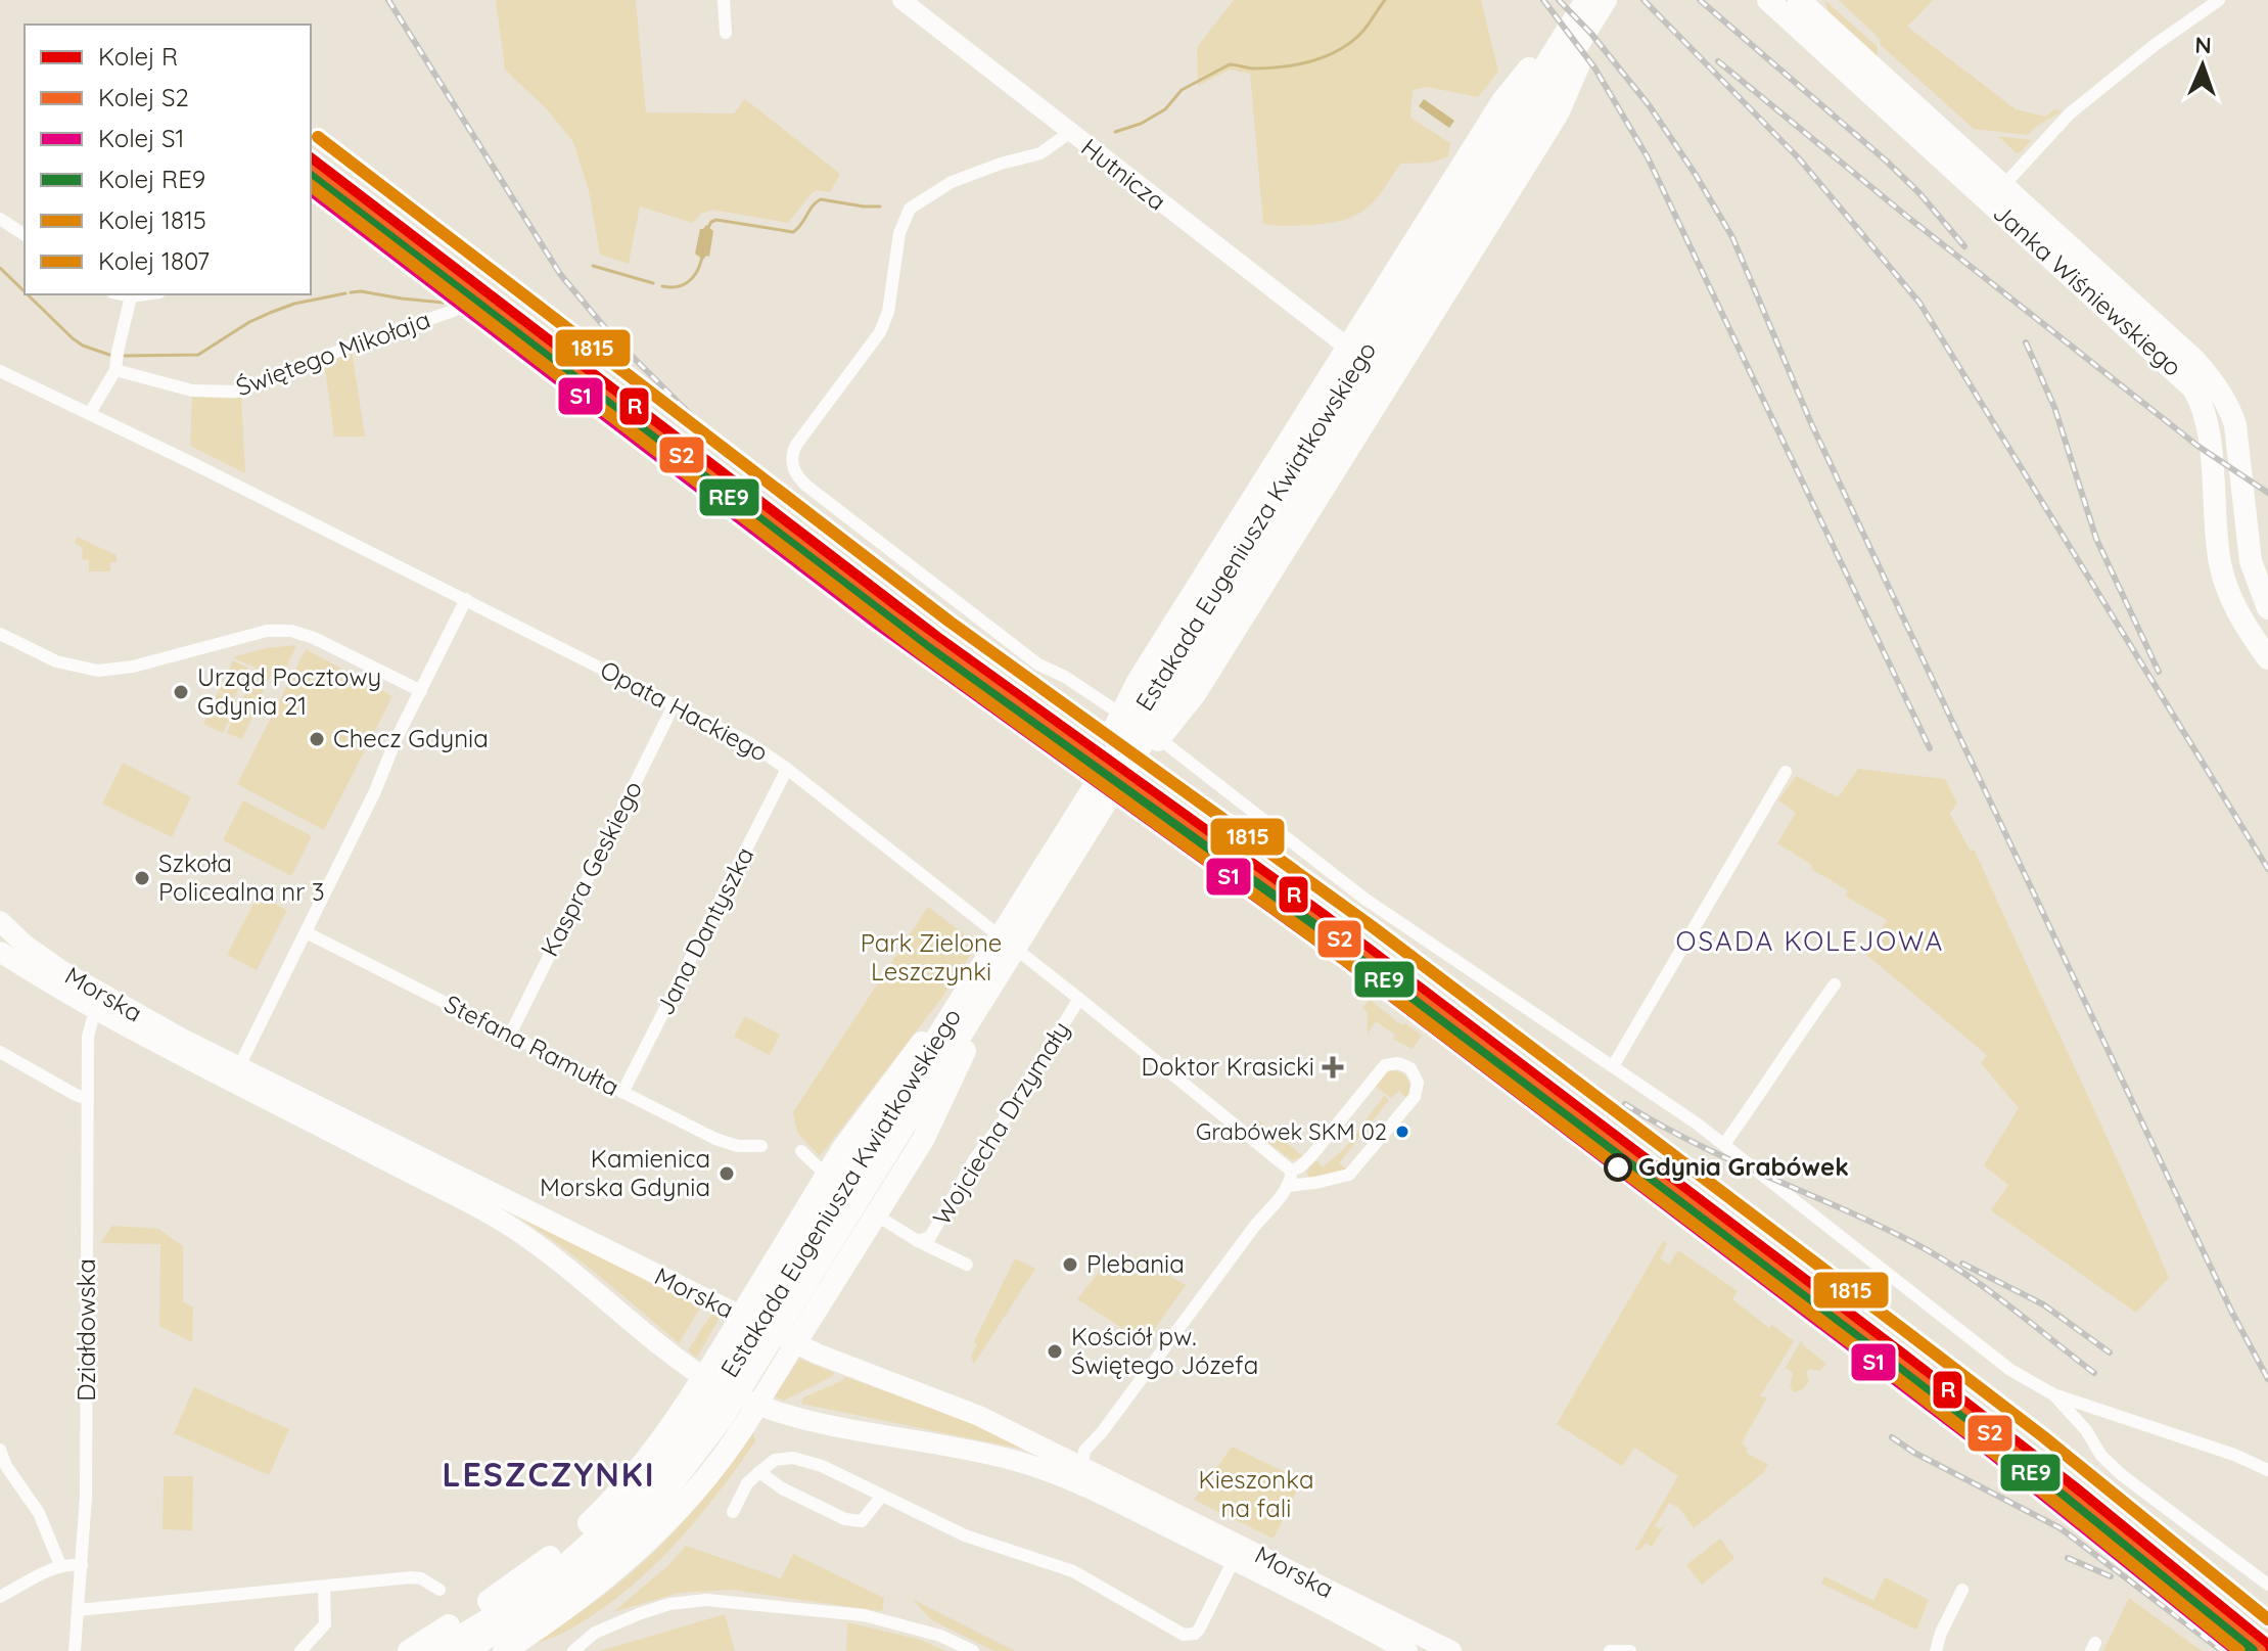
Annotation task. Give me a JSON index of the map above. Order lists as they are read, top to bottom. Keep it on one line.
{"streets":{"highway":["Janka Wiśniewskiego","Estakada Eugeniusza Kwiatkowskiego"],"main road":["Hutnicza","Morska"],"street":["Świętego Mikołaja","Opata Hackiego","Kaspra Geskiego","Jana Dantyszka","Stefana Ramułta","Wojciecha Drzymały","Działdowska"]},"crossings":[["Opata Hackiego","Kaspra Geskiego"],["Opata Hackiego","Jana Dantyszka"],["Opata Hackiego","Wojciecha Drzymały"],["Kaspra Geskiego","Stefana Ramułta"],["Jana Dantyszka","Stefana Ramułta"],["Morska","Działdowska"]],"districts":["OSADA KOLEJOWA","LESZCZYNKI"],"parks":["Park Zielone Leszczynki","Kieszonka na fali"],"places":{"other":["Urząd Pocztowy Gdynia 21","Checz Gdynia","Szkoła Policealna nr 3","Grabówek SKM 02","Gdynia Grabówek","Kamienica Morska Gdynia","Plebania","Kościół pw. Świętego Józefa"],"health":["Doktor Krasicki"]},"lines":["rail line 1815","rail line R","rail line S2","rail line RE9","rail line 1807","rail line S1"],"legend":["Kolej R","Kolej S2","Kolej S1","Kolej RE9","Kolej 1815","Kolej 1807"],"north":"top"}
